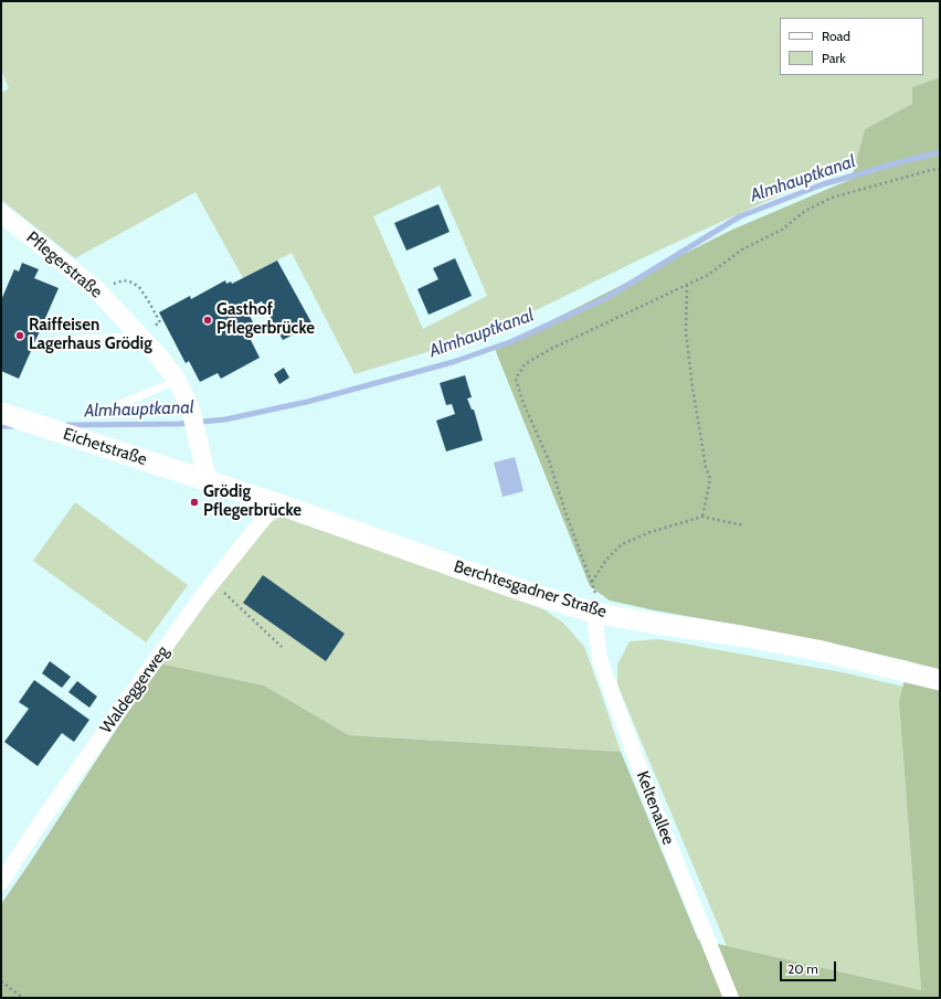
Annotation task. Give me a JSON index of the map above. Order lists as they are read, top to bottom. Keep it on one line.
{"streets":{"main road":["Eichetstraße","Berchtesgadner Straße"],"street":["Pflegerstraße","Waldeggerweg","Keltenallee"]},"crossings":[["Pflegerstraße","Eichetstraße"],["Pflegerstraße","Berchtesgadner Straße"],["Eichetstraße","Berchtesgadner Straße"],["Berchtesgadner Straße","Waldeggerweg"],["Berchtesgadner Straße","Keltenallee"]],"water":["Almhauptkanal"],"places":["Gasthof Pflegerbrücke","Raiffeisen Lagerhaus Grödig","Grödig Pflegerbrücke"],"legend":["Road","Park"],"scale_bar":"20 m"}
